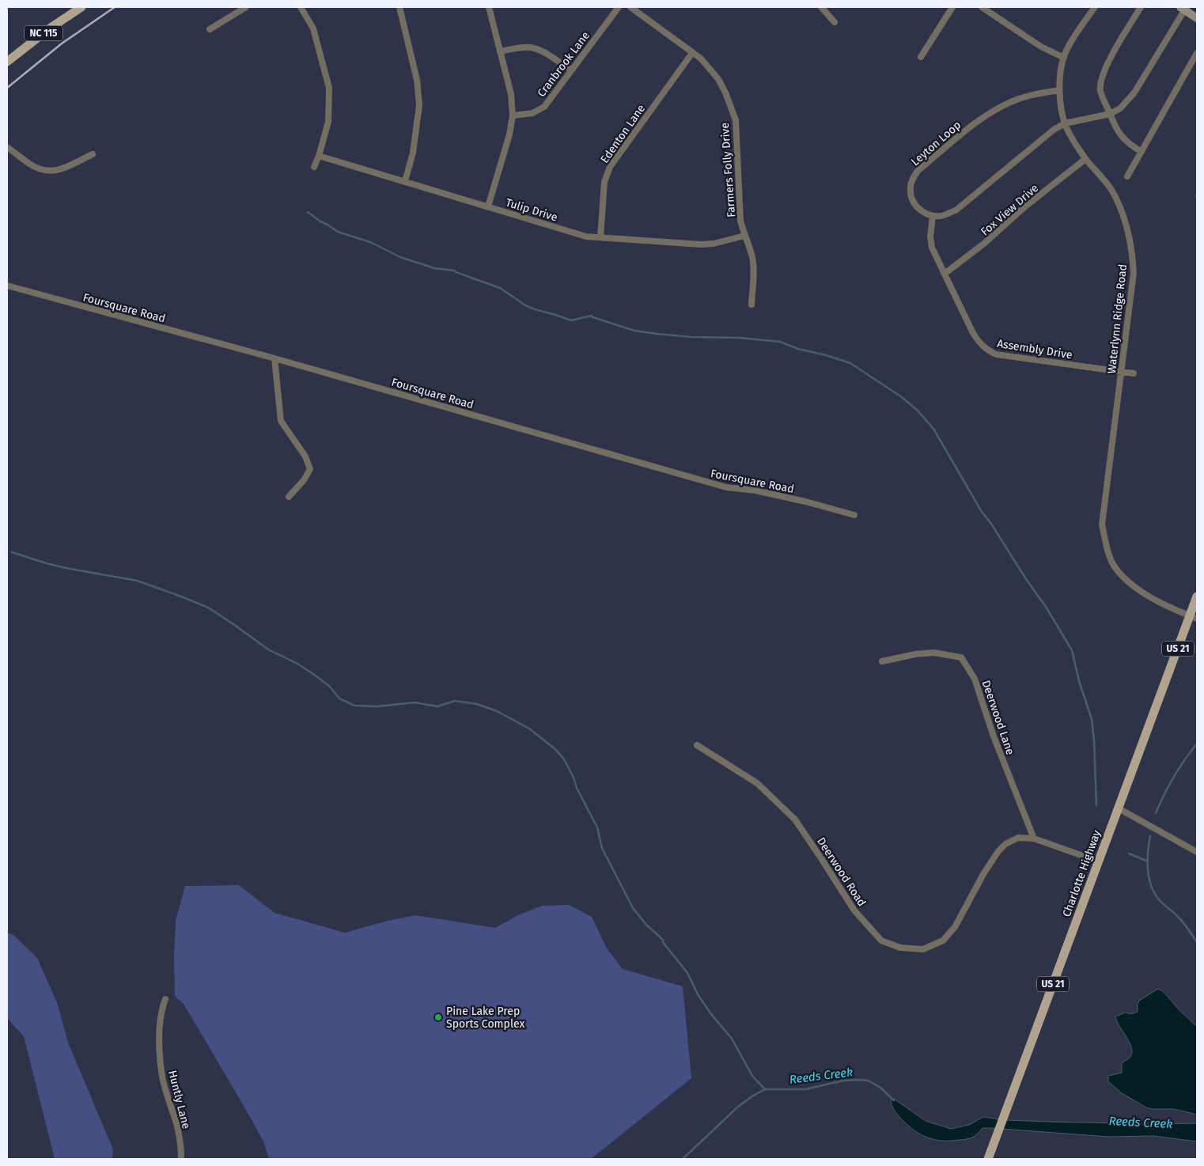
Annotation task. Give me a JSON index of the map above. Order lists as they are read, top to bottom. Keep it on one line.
{"streets":{"main road":["NC 115","US 21","Charlotte Highway"],"street":["Cranbrook Lane","Edenton Lane","Leyton Loop","Farmers Folly Drive","Tulip Drive","Fox View Drive","Foursquare Road","Waterlynn Ridge Road","Assembly Drive","Deerwood Lane","Deerwood Road","Huntly Lane"]},"crossings":[["Edenton Lane","Farmers Folly Drive"],["Edenton Lane","Tulip Drive"],["Leyton Loop","Waterlynn Ridge Road"],["Leyton Loop","Assembly Drive"],["Farmers Folly Drive","Tulip Drive"],["Fox View Drive","Waterlynn Ridge Road"],["Fox View Drive","Assembly Drive"],["Waterlynn Ridge Road","Assembly Drive"],["Waterlynn Ridge Road","Charlotte Highway"],["Deerwood Lane","Deerwood Road"],["Deerwood Road","Charlotte Highway"]],"water":["Reeds Creek"],"places":["Pine Lake Prep Sports Complex"]}
